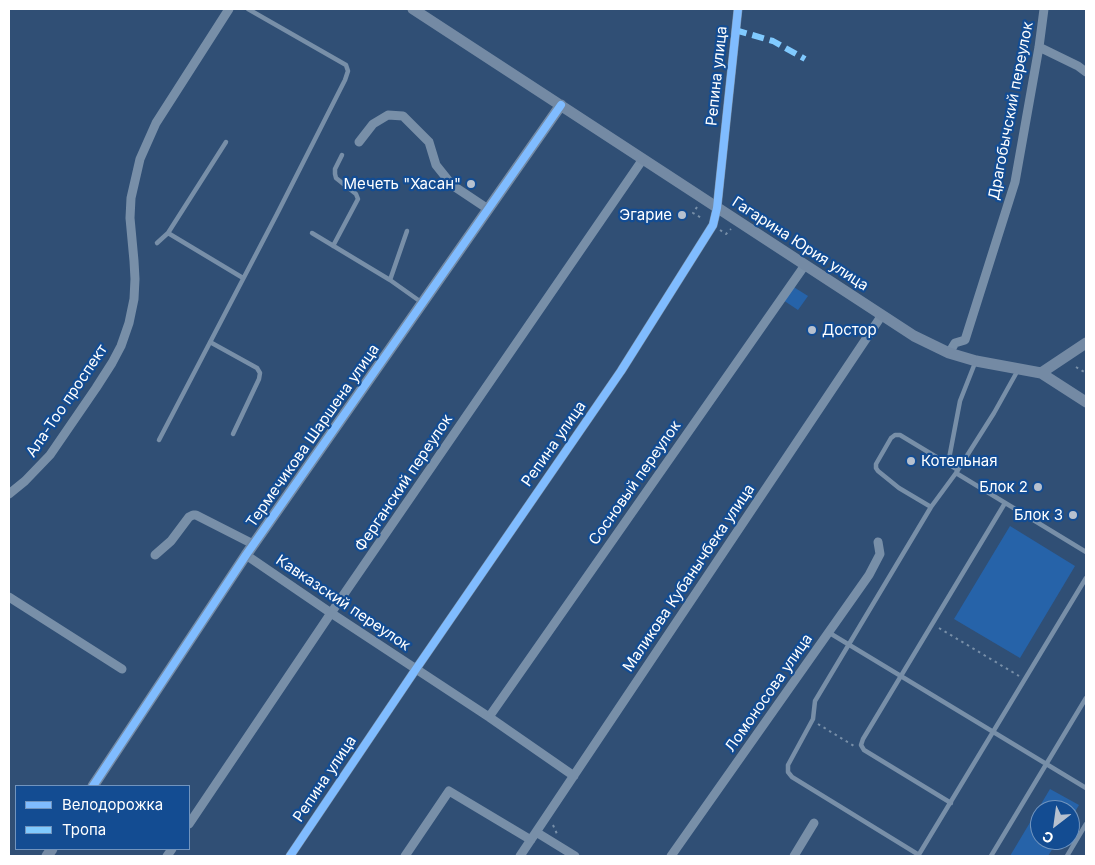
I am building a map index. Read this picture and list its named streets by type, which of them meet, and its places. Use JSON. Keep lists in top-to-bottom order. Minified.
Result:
{"streets":{"main road":["Гагарина Юрия улица","Термечикова Шаршена улица"],"street":["Репина улица","Драгобычский переулок","Ала-Тоо проспект","Ферганский переулок","Сосновый переулок","Маликова Кубанычбека улица","Кавказский переулок","Ломоносова улица"]},"crossings":[["Репина улица","Гагарина Юрия улица"],["Репина улица","Кавказский переулок"],["Драгобычский переулок","Гагарина Юрия улица"],["Гагарина Юрия улица","Термечикова Шаршена улица"],["Гагарина Юрия улица","Ферганский переулок"],["Гагарина Юрия улица","Сосновый переулок"],["Гагарина Юрия улица","Маликова Кубанычбека улица"],["Термечикова Шаршена улица","Кавказский переулок"],["Ферганский переулок","Кавказский переулок"],["Сосновый переулок","Кавказский переулок"],["Маликова Кубанычбека улица","Кавказский переулок"]],"places":["Мечеть \"Хасан\"","Эгарие","Достор","Котельная","Блок 2","Блок 3"],"legend":["Велодорожка","Тропа"],"north":"bottom left"}
